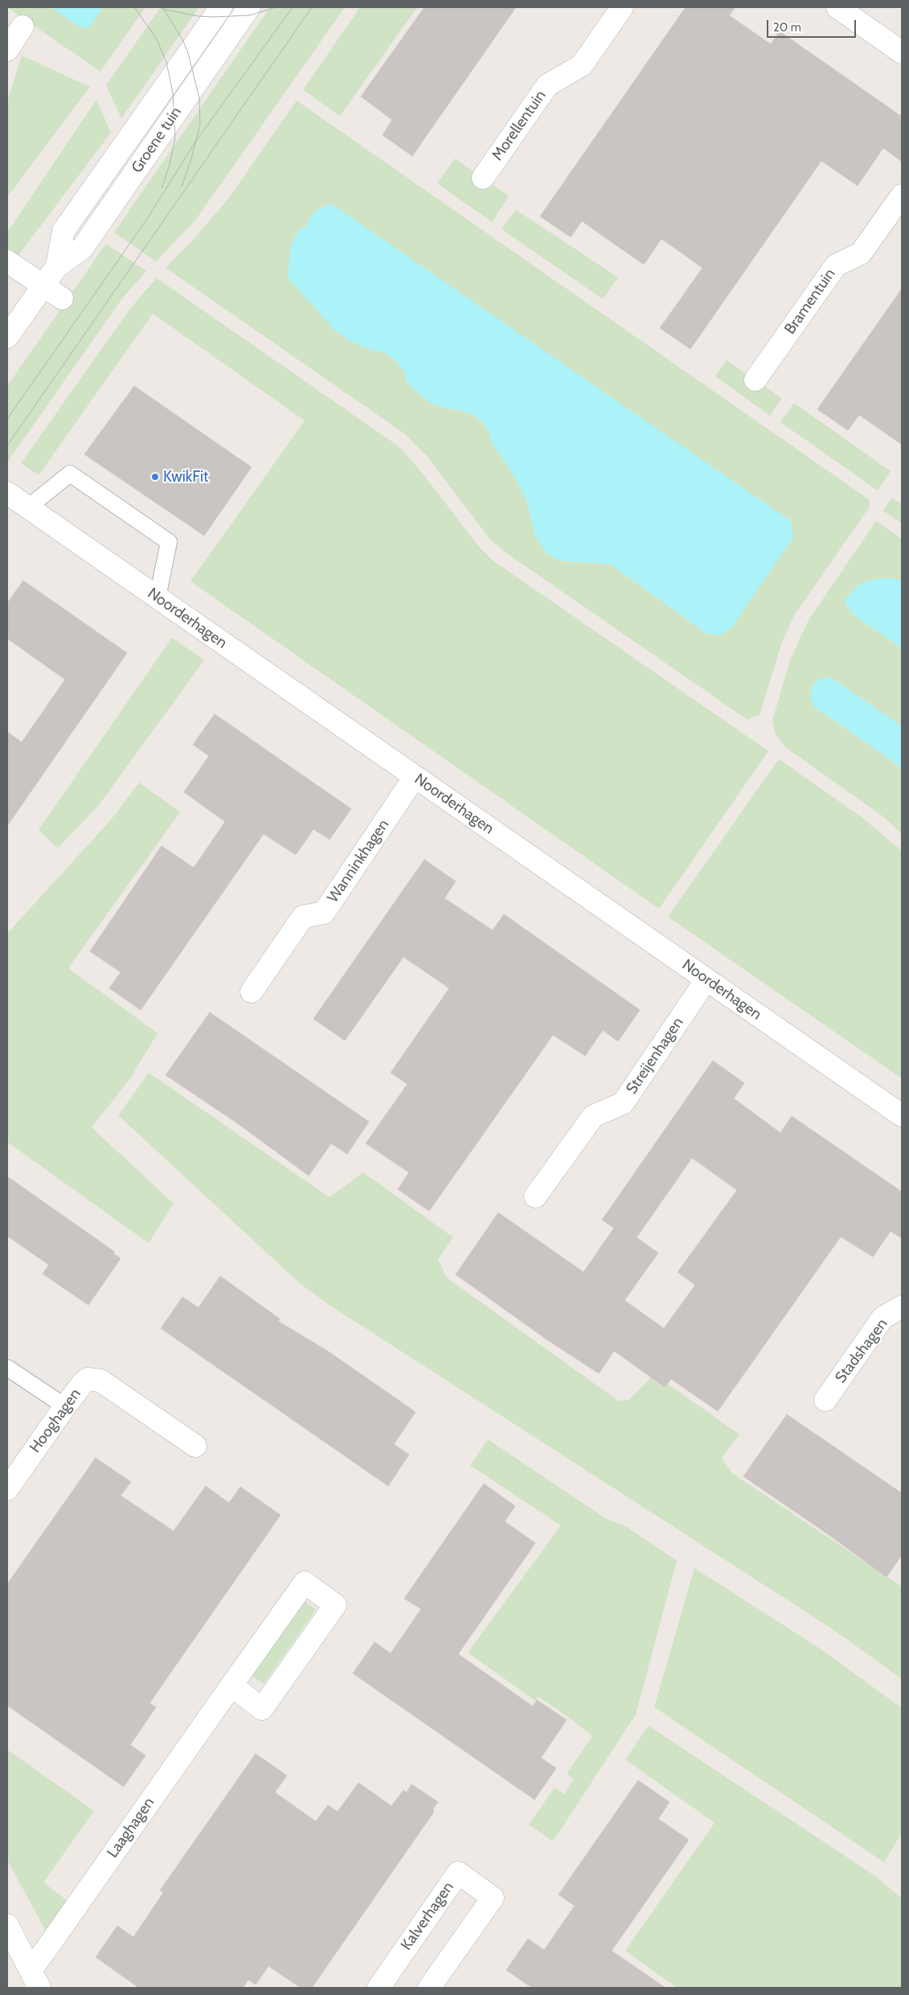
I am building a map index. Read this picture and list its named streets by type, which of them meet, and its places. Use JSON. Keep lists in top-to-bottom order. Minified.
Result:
{"streets":{"street":["Morellentuin","Groene tuin","Bramentuin","Noorderhagen","Wanninkhagen","Streijenhagen","Stadshagen","Hooghagen","Laaghagen","Kalverhagen"]},"crossings":[["Noorderhagen","Wanninkhagen"],["Noorderhagen","Streijenhagen"]],"places":["KwikFit"],"scale_bar":"20 m"}
